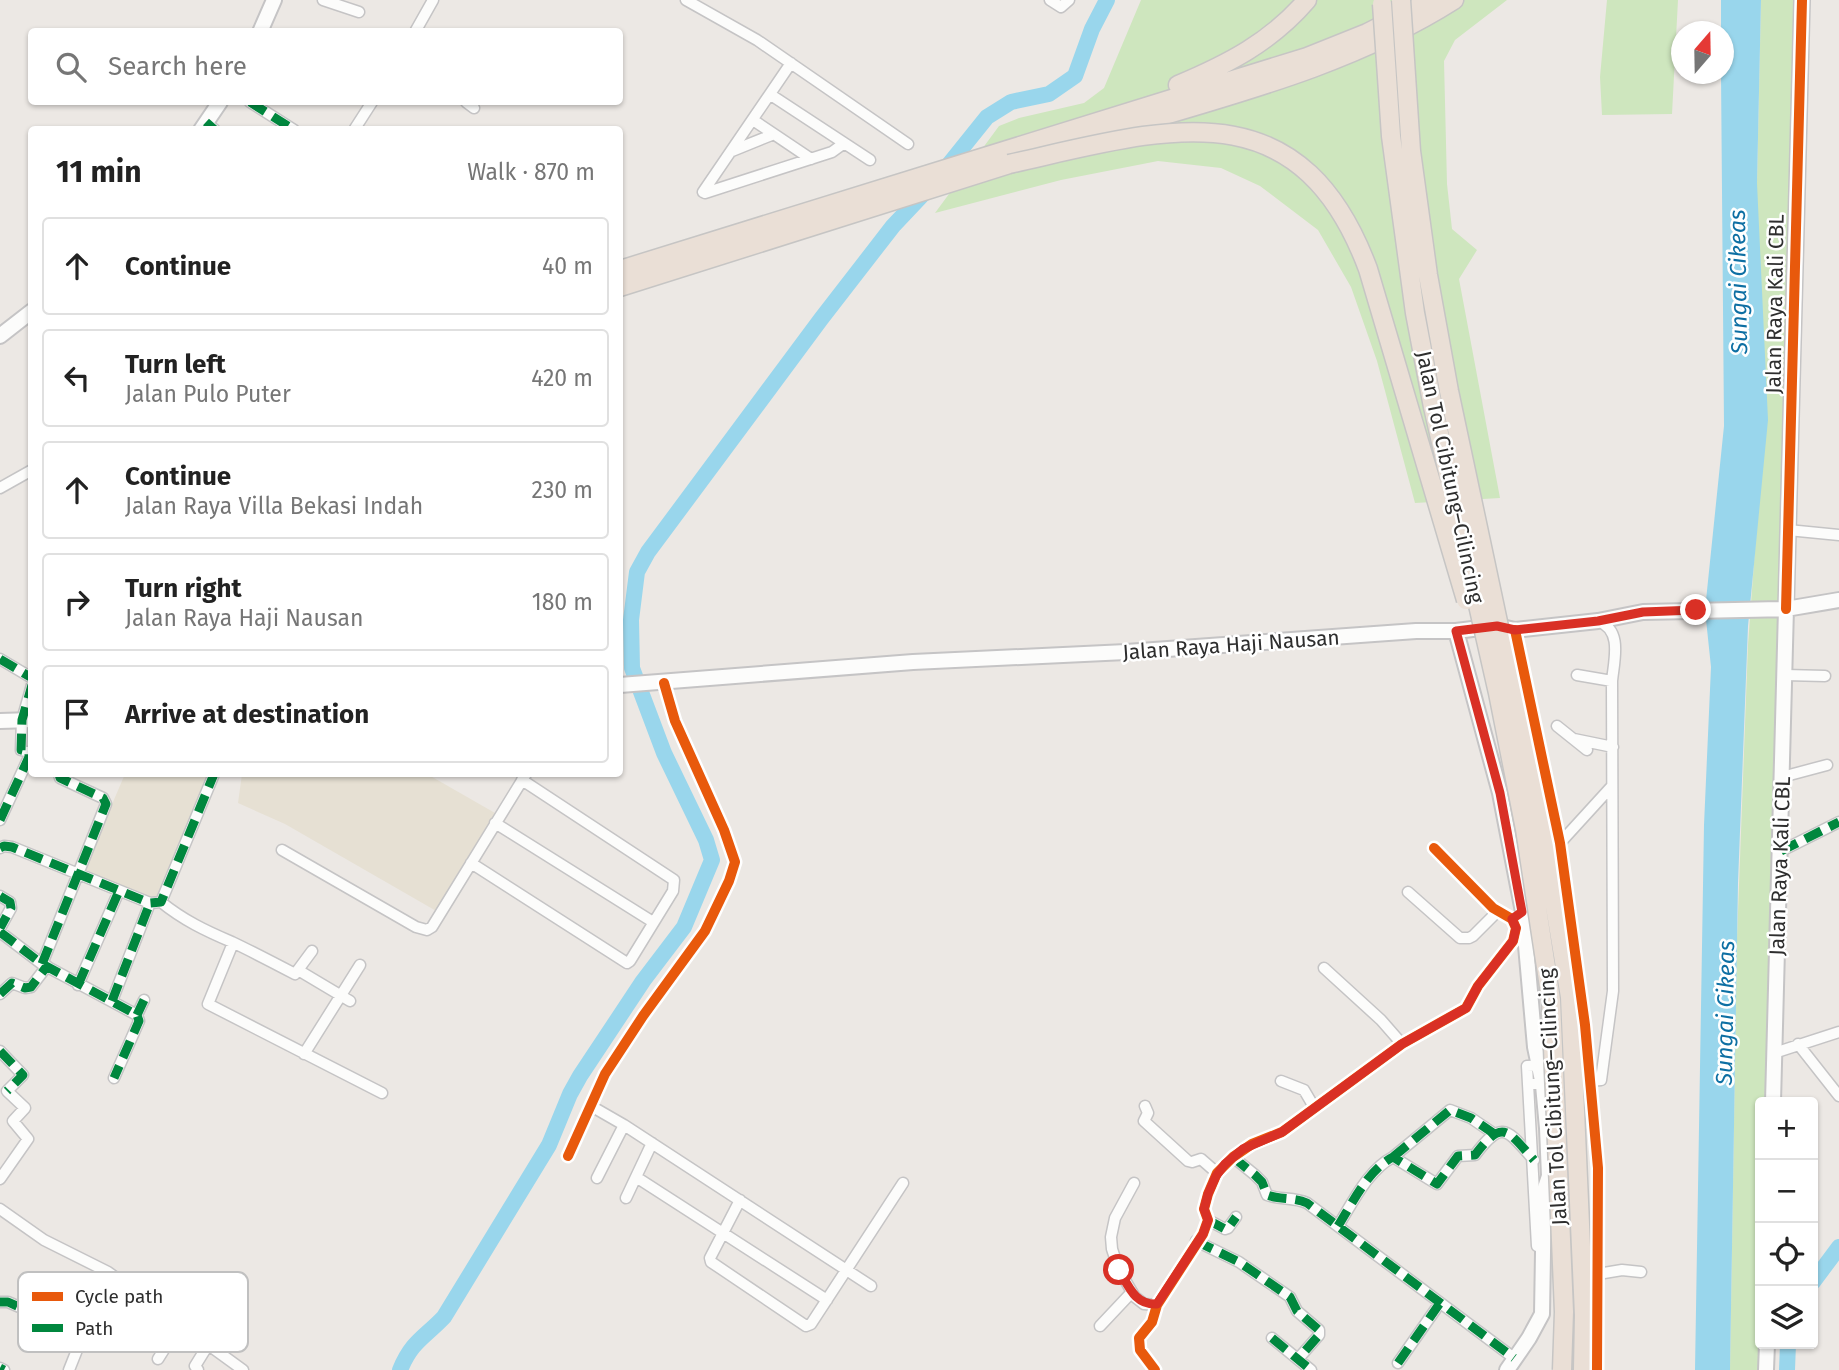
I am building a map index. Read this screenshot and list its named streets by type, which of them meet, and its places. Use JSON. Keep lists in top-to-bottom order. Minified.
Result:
{"streets":{"highway":["Jalan Tol Cibitung–Cilincing"],"main road":["Jalan Raya Kali CBL","Jalan Raya Haji Nausan"]},"crossings":[["Jalan Raya Kali CBL","Jalan Raya Haji Nausan"]],"water":["Sungai Cikeas"],"legend":["Cycle path","Path"],"north":"top","page":{"search":"Search here","heading":["11 min","Walk · 870 m"],"list":[["Continue","40 m"],["Turn left","Jalan Pulo Puter","420 m"],["Continue","Jalan Raya Villa Bekasi Indah","230 m"],["Turn right","Jalan Raya Haji Nausan","180 m"],"Arrive at destination"],"map_buttons":["+","−"]}}
